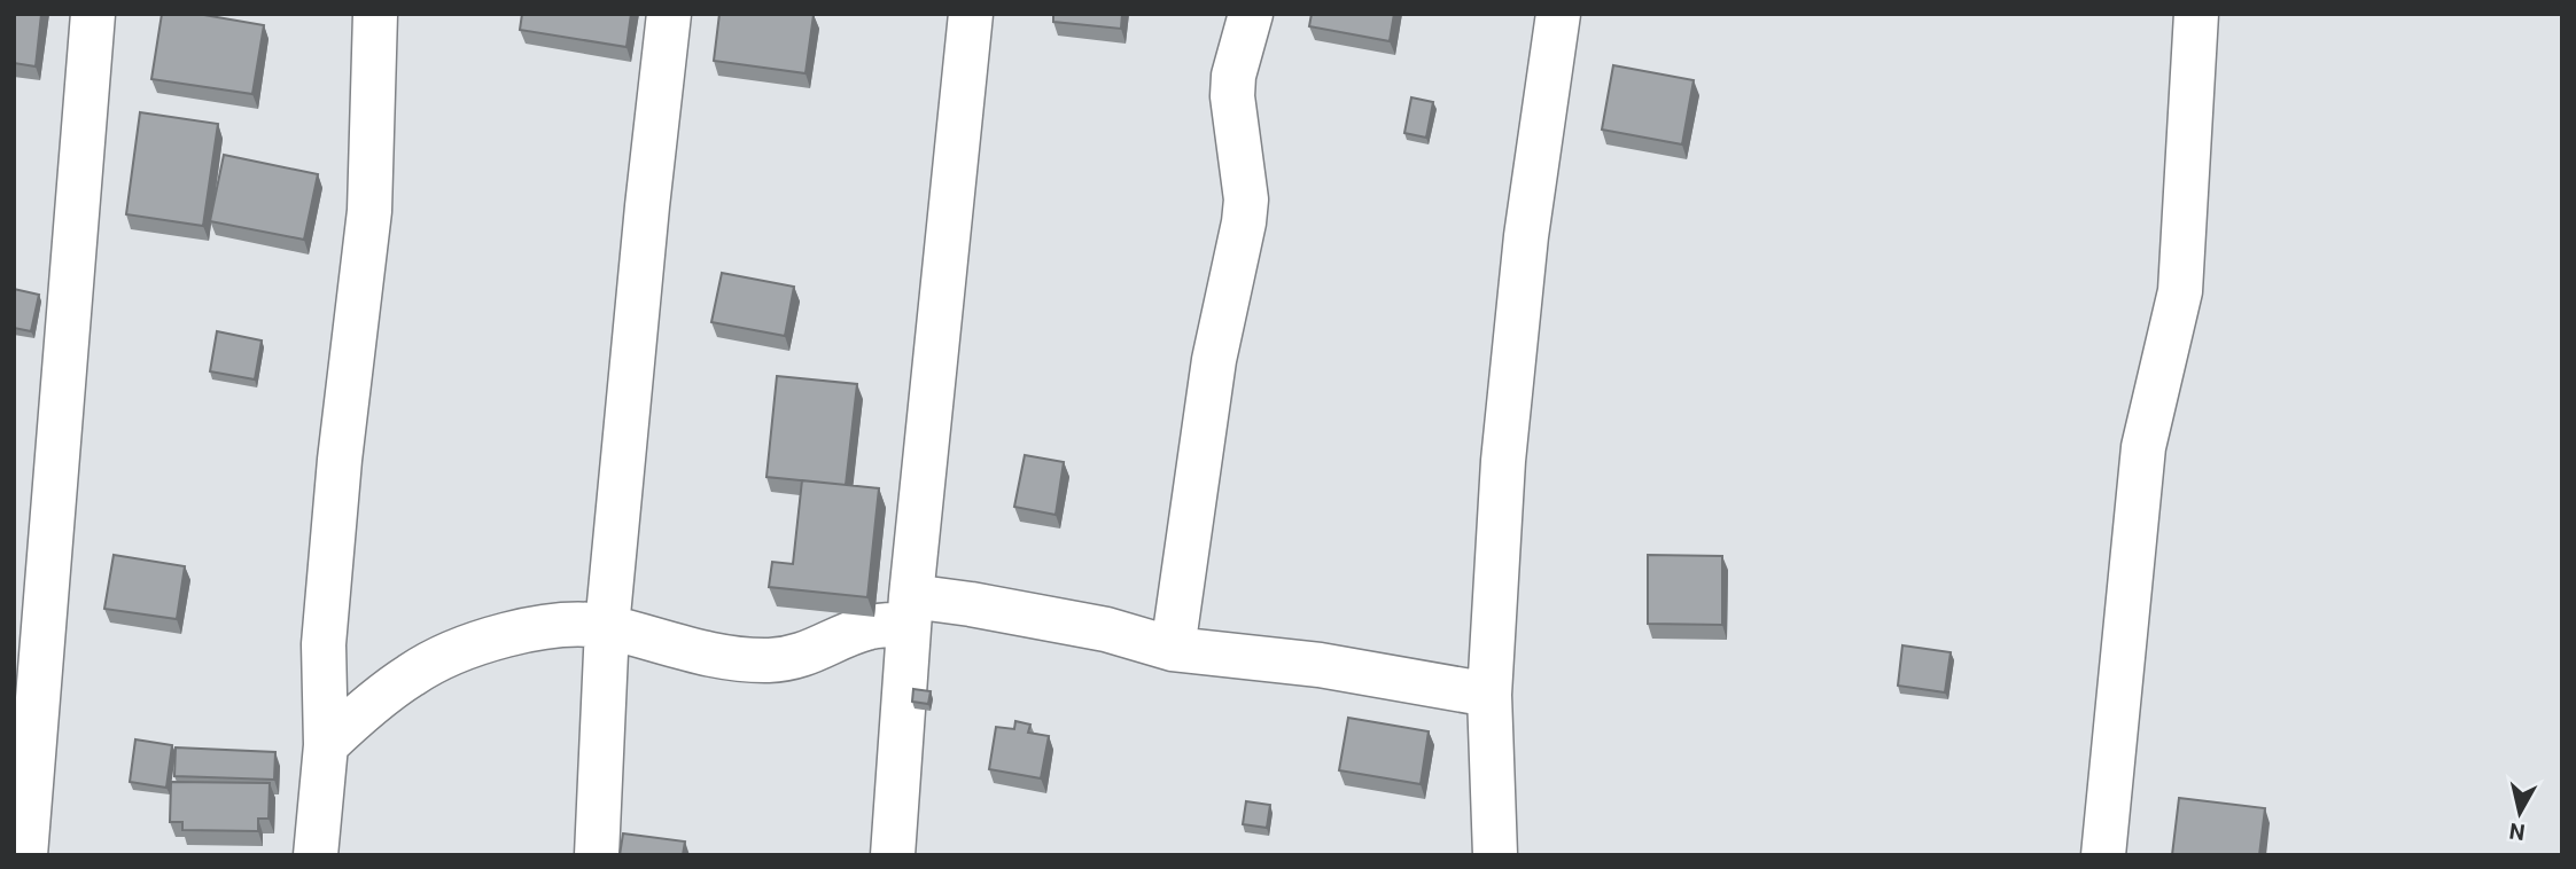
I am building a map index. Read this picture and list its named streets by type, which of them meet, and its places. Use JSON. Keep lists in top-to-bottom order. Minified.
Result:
{"north":"bottom"}
